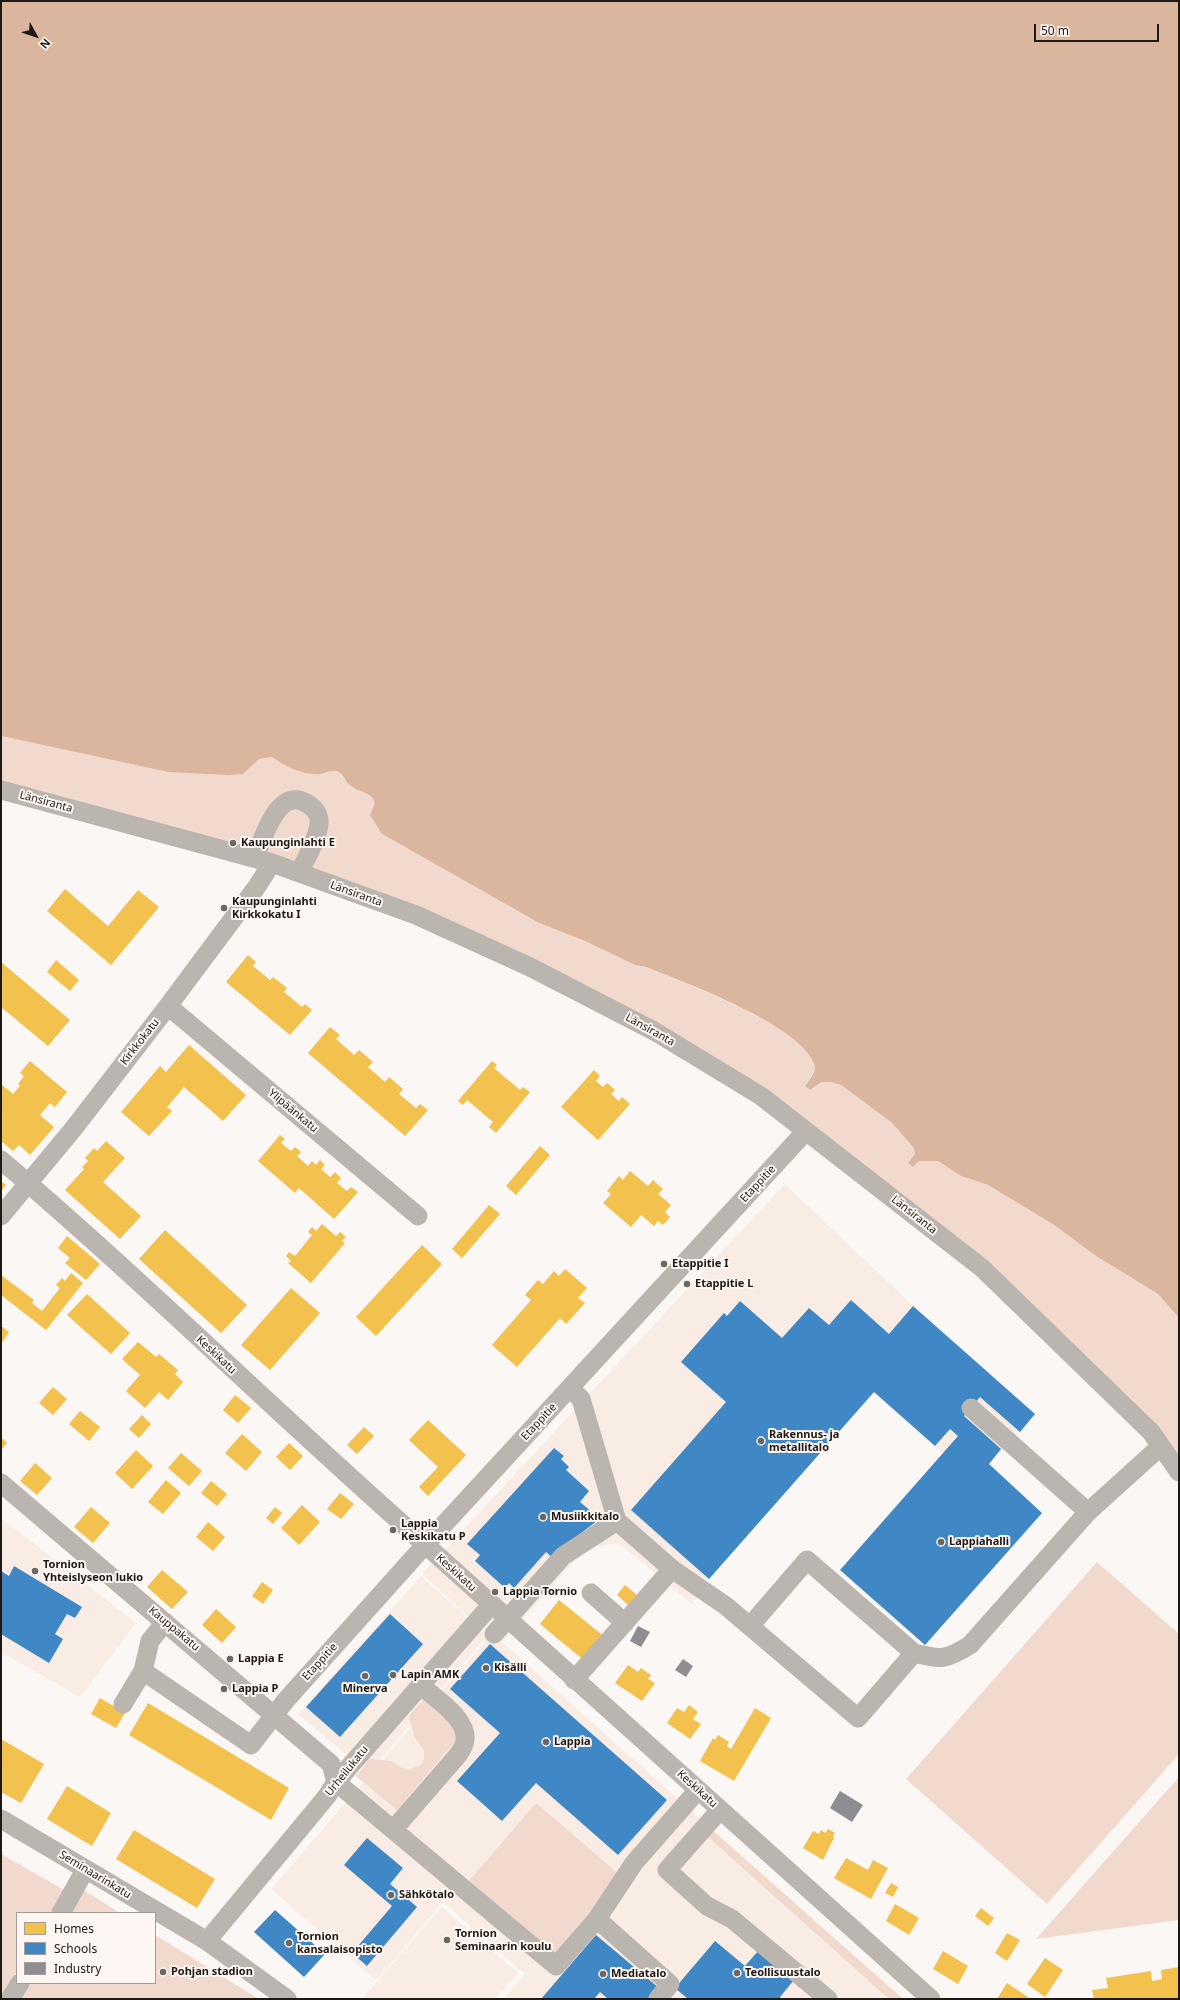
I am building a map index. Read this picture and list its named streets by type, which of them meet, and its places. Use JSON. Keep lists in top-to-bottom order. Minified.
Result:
{"streets":{"street":["Länsiranta","Kirkkokatu","Ylipäänkatu","Etappitie","Keskikatu","Kauppakatu","Urheilukatu","Seminaarinkatu"]},"crossings":[["Länsiranta","Kirkkokatu"],["Länsiranta","Etappitie"],["Kirkkokatu","Ylipäänkatu"],["Kirkkokatu","Keskikatu"],["Etappitie","Keskikatu"],["Etappitie","Kauppakatu"],["Keskikatu","Urheilukatu"],["Kauppakatu","Urheilukatu"],["Urheilukatu","Seminaarinkatu"]],"places":["Kaupunginlahti E","Kaupunginlahti Kirkkokatu I","Etappitie I","Etappitie L","Rakennus- ja metallitalo","Musiikkitalo","Lappia Keskikatu P","Lappiahalli","Tornion Yhteislyseon lukio","Lappia Tornio","Lappia E","Kisälli","Lapin AMK","Minerva","Lappia P","Lappia","Sähkötalo","Tornion Seminaarin koulu","Tornion kansalaisopisto","Pohjan stadion","Teollisuustalo","Mediatalo"],"legend":["Homes","Schools","Industry"],"scale_bar":"50 m","north":"bottom right"}
